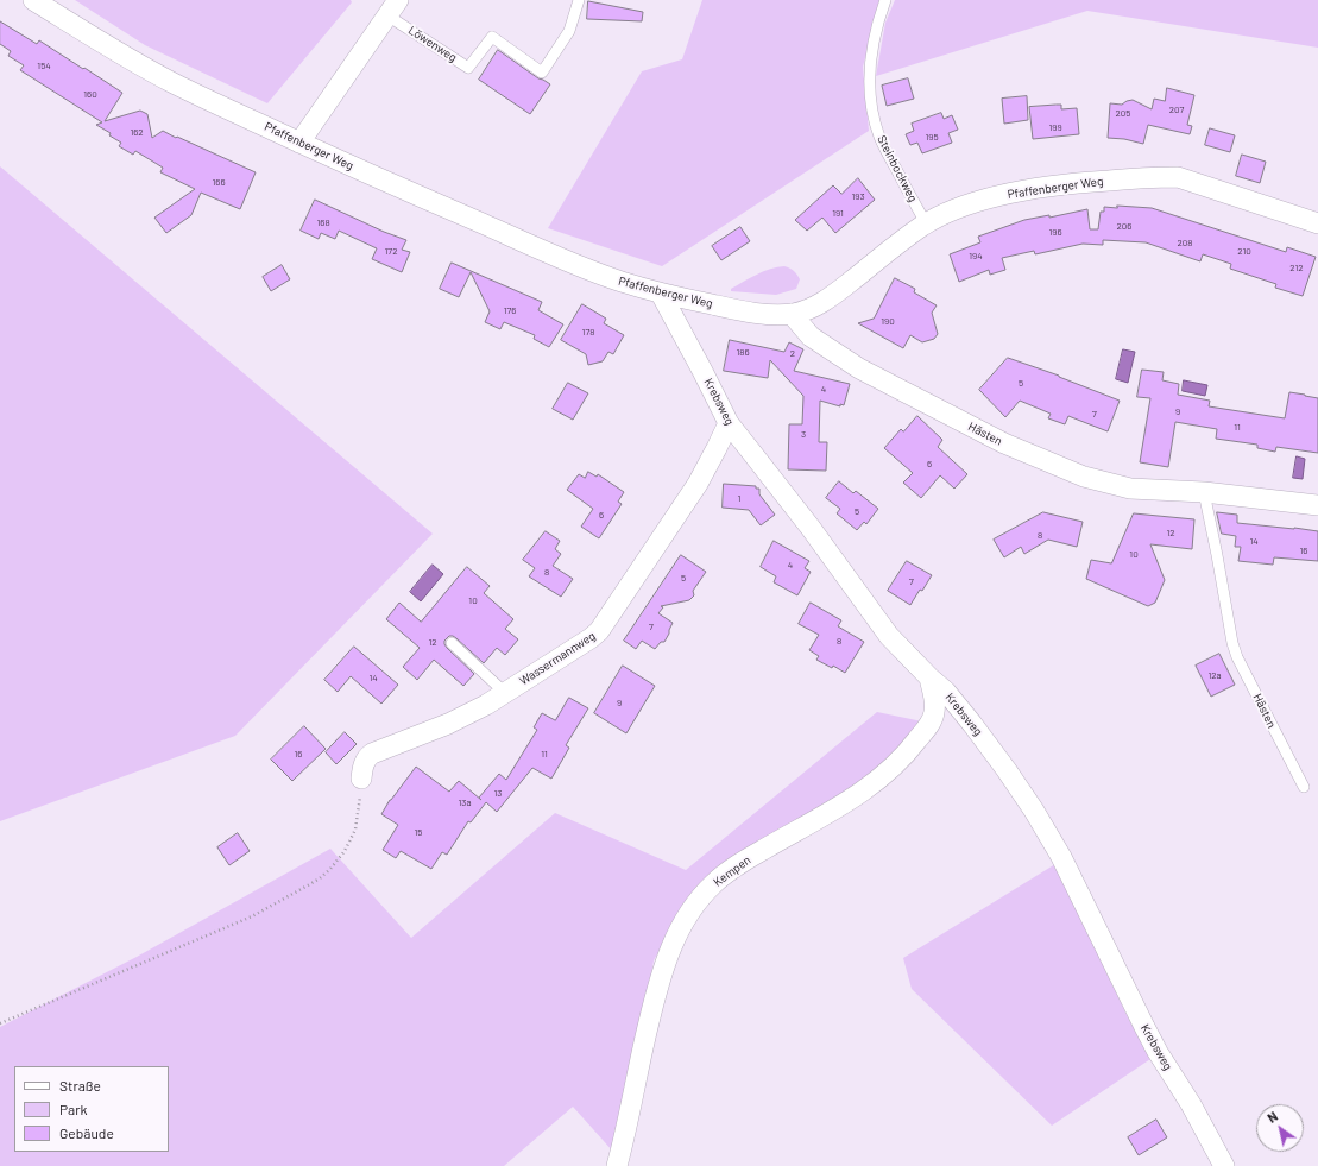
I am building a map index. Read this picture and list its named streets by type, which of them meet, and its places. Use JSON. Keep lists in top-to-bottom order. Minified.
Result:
{"streets":{"street":["Löwenweg","Pfaffenberger Weg","Krebsweg","Hästen","Wassermannweg","Kempen"],"lane":["Steinbockweg"]},"crossings":[["Löwenweg","Pfaffenberger Weg"],["Pfaffenberger Weg","Steinbockweg"],["Pfaffenberger Weg","Krebsweg"],["Pfaffenberger Weg","Hästen"],["Krebsweg","Wassermannweg"],["Krebsweg","Kempen"]],"house_numbers":["154","160","207","205","199","162","195","166","193","191","168","206","196","208","172","210","194","212","176","190","178","186","2","5","4","9","7","11","3","6","1","5","6","12","8","14","16","10","4","8","5","7","10","7","8","12","12a","14","9","16","11","13","13a","15"],"legend":["Straße","Park","Gebäude"],"north":"top left"}
